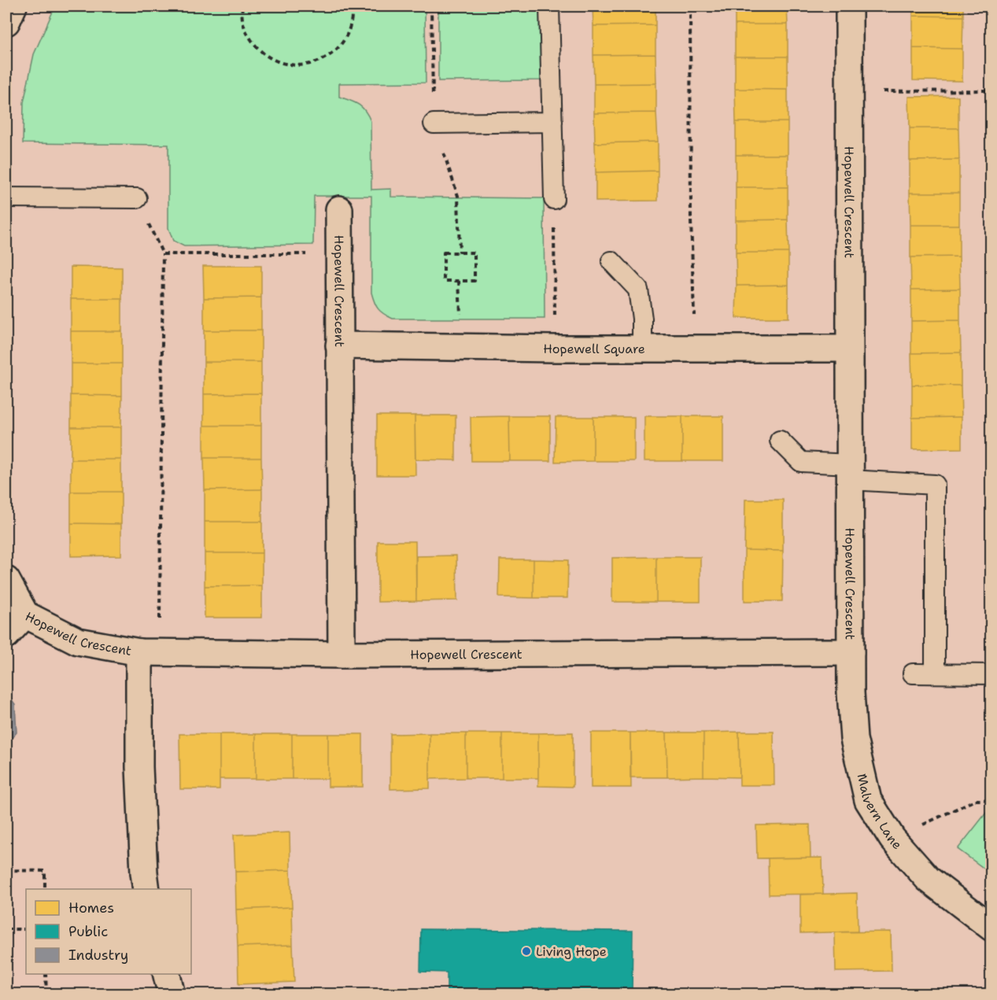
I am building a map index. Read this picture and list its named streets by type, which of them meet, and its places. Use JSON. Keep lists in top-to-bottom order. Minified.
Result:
{"streets":{"street":["Hopewell Crescent","Hopewell Square","Malvern Lane"]},"crossings":[["Hopewell Crescent","Hopewell Square"],["Hopewell Crescent","Malvern Lane"]],"places":["Living Hope"],"legend":["Homes","Public","Industry"]}
